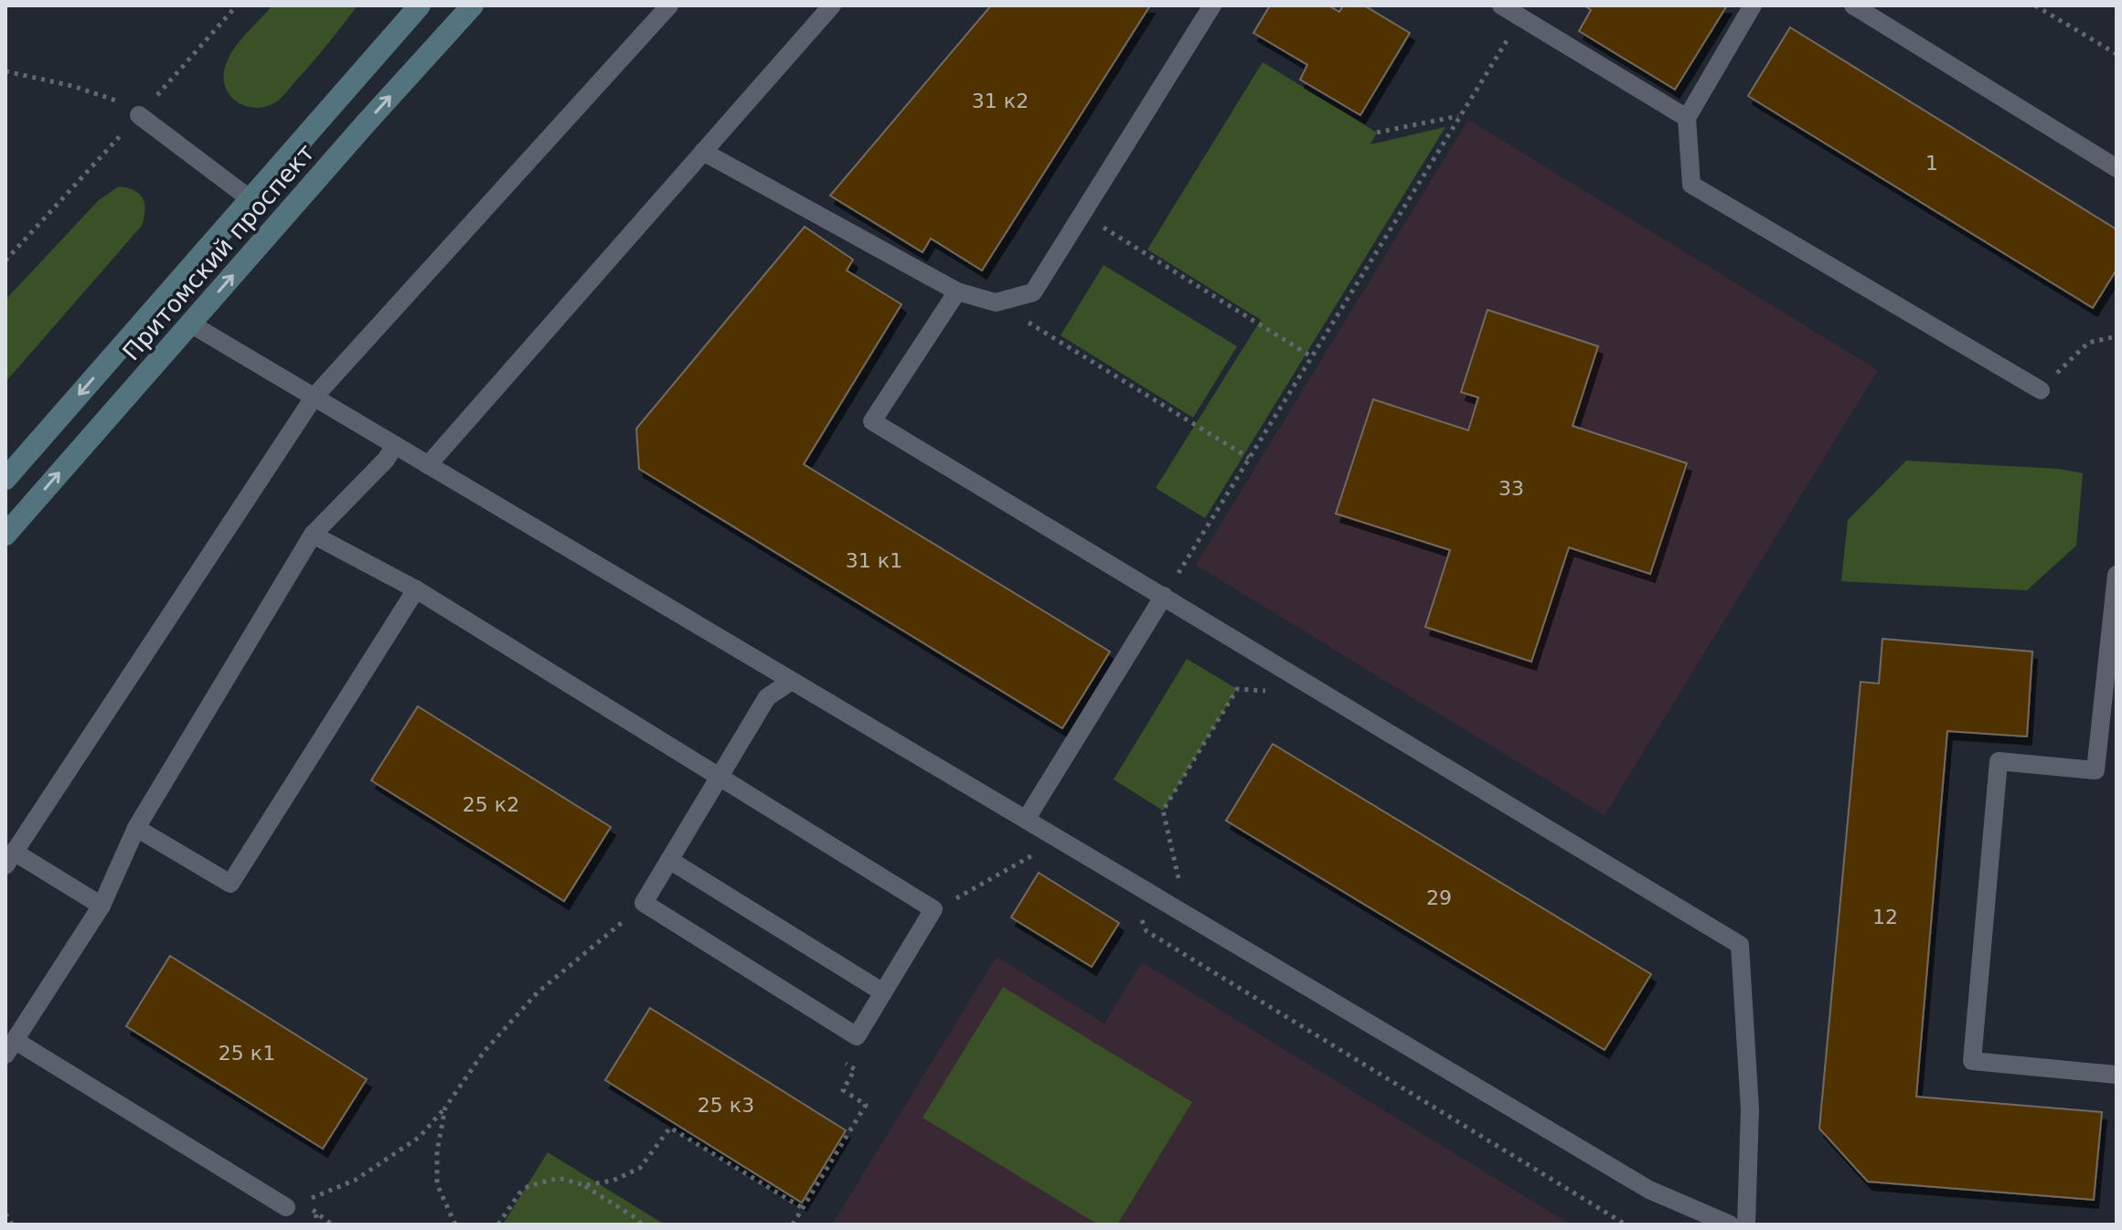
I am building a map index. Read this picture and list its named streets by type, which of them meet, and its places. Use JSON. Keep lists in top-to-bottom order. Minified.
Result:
{"streets":{"main road":["Притомский проспект"]},"house_numbers":["31 к2","1","33","31 к1","25 к2","29","12","25 к1","25 к3"]}
